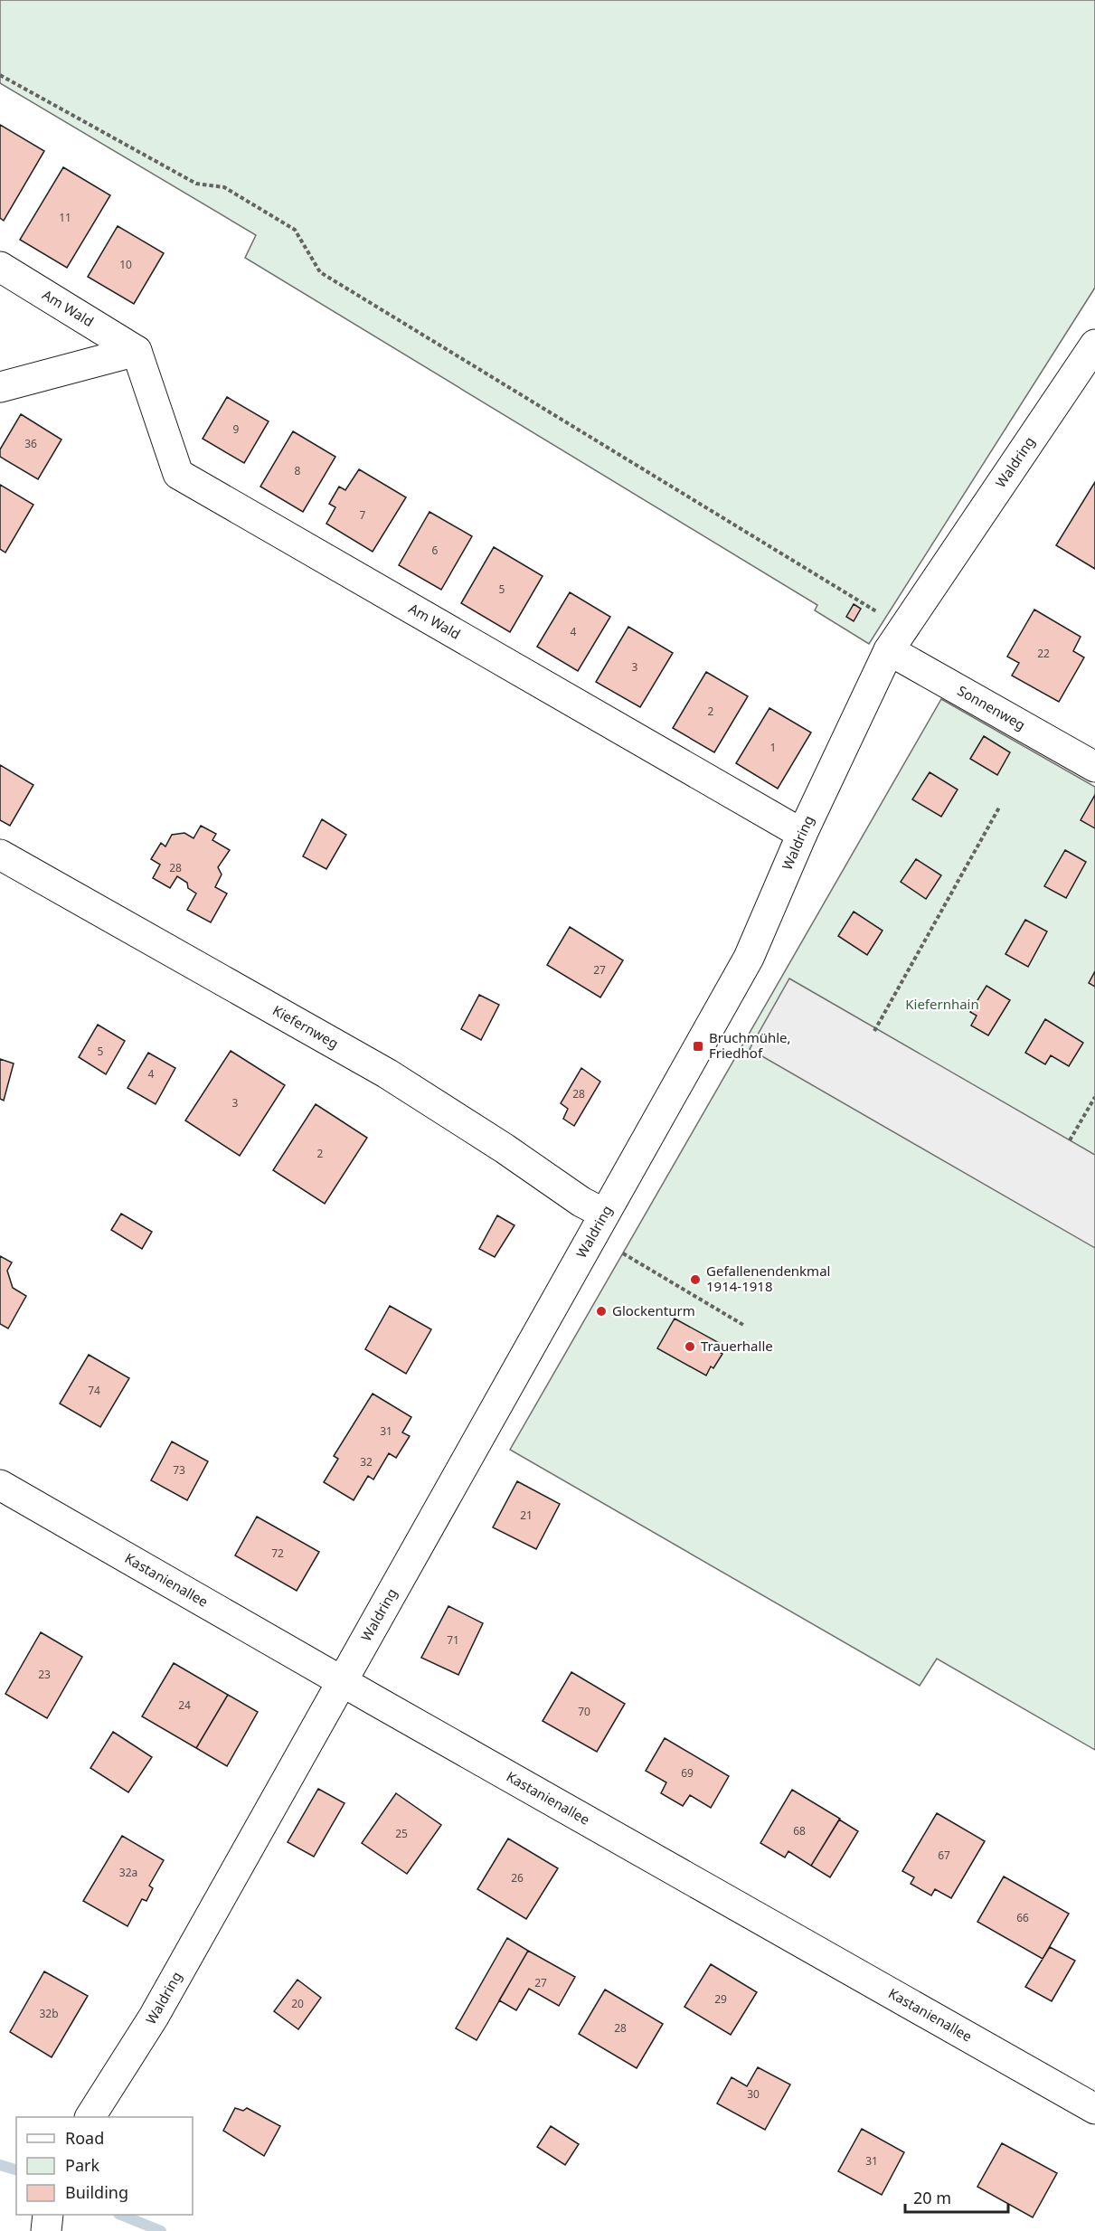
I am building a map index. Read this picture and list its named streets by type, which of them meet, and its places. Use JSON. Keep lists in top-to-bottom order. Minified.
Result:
{"streets":{"street":["Am Wald","Waldring","Sonnenweg","Kiefernweg","Kastanienallee"]},"crossings":[["Am Wald","Waldring"],["Waldring","Sonnenweg"],["Waldring","Kiefernweg"],["Waldring","Kastanienallee"]],"parks":["Kiefernhain"],"places":{"transit":["Bruchmühle, Friedhof"],"other":["Gefallenendenkmal 1914-1918","Glockenturm","Trauerhalle"]},"house_numbers":["11","10","9","36","8","7","6","5","4","22","3","2","1","28","27","5","4","28","3","2","74","31","32","73","21","72","71","23","24","70","69","68","25","67","32a","26","66","27","29","20","32b","28","30","31"],"legend":["Road","Park","Building"],"scale_bar":"20 m"}
